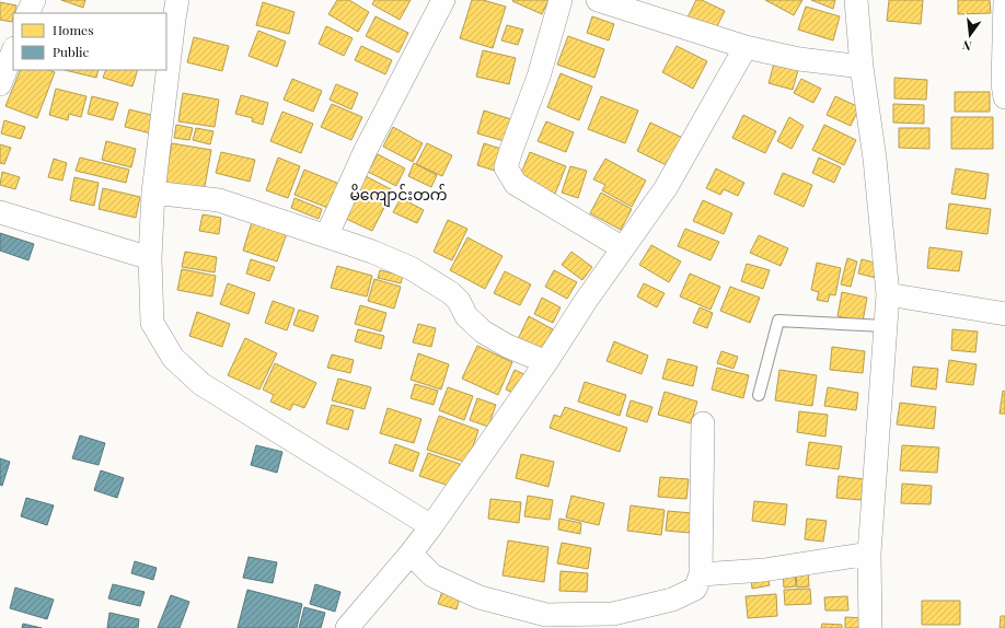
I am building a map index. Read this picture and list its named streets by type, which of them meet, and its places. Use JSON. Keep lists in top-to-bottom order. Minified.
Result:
{"districts":["မိကျောင်းတက်"],"legend":["Homes","Public"],"north":"bottom"}
